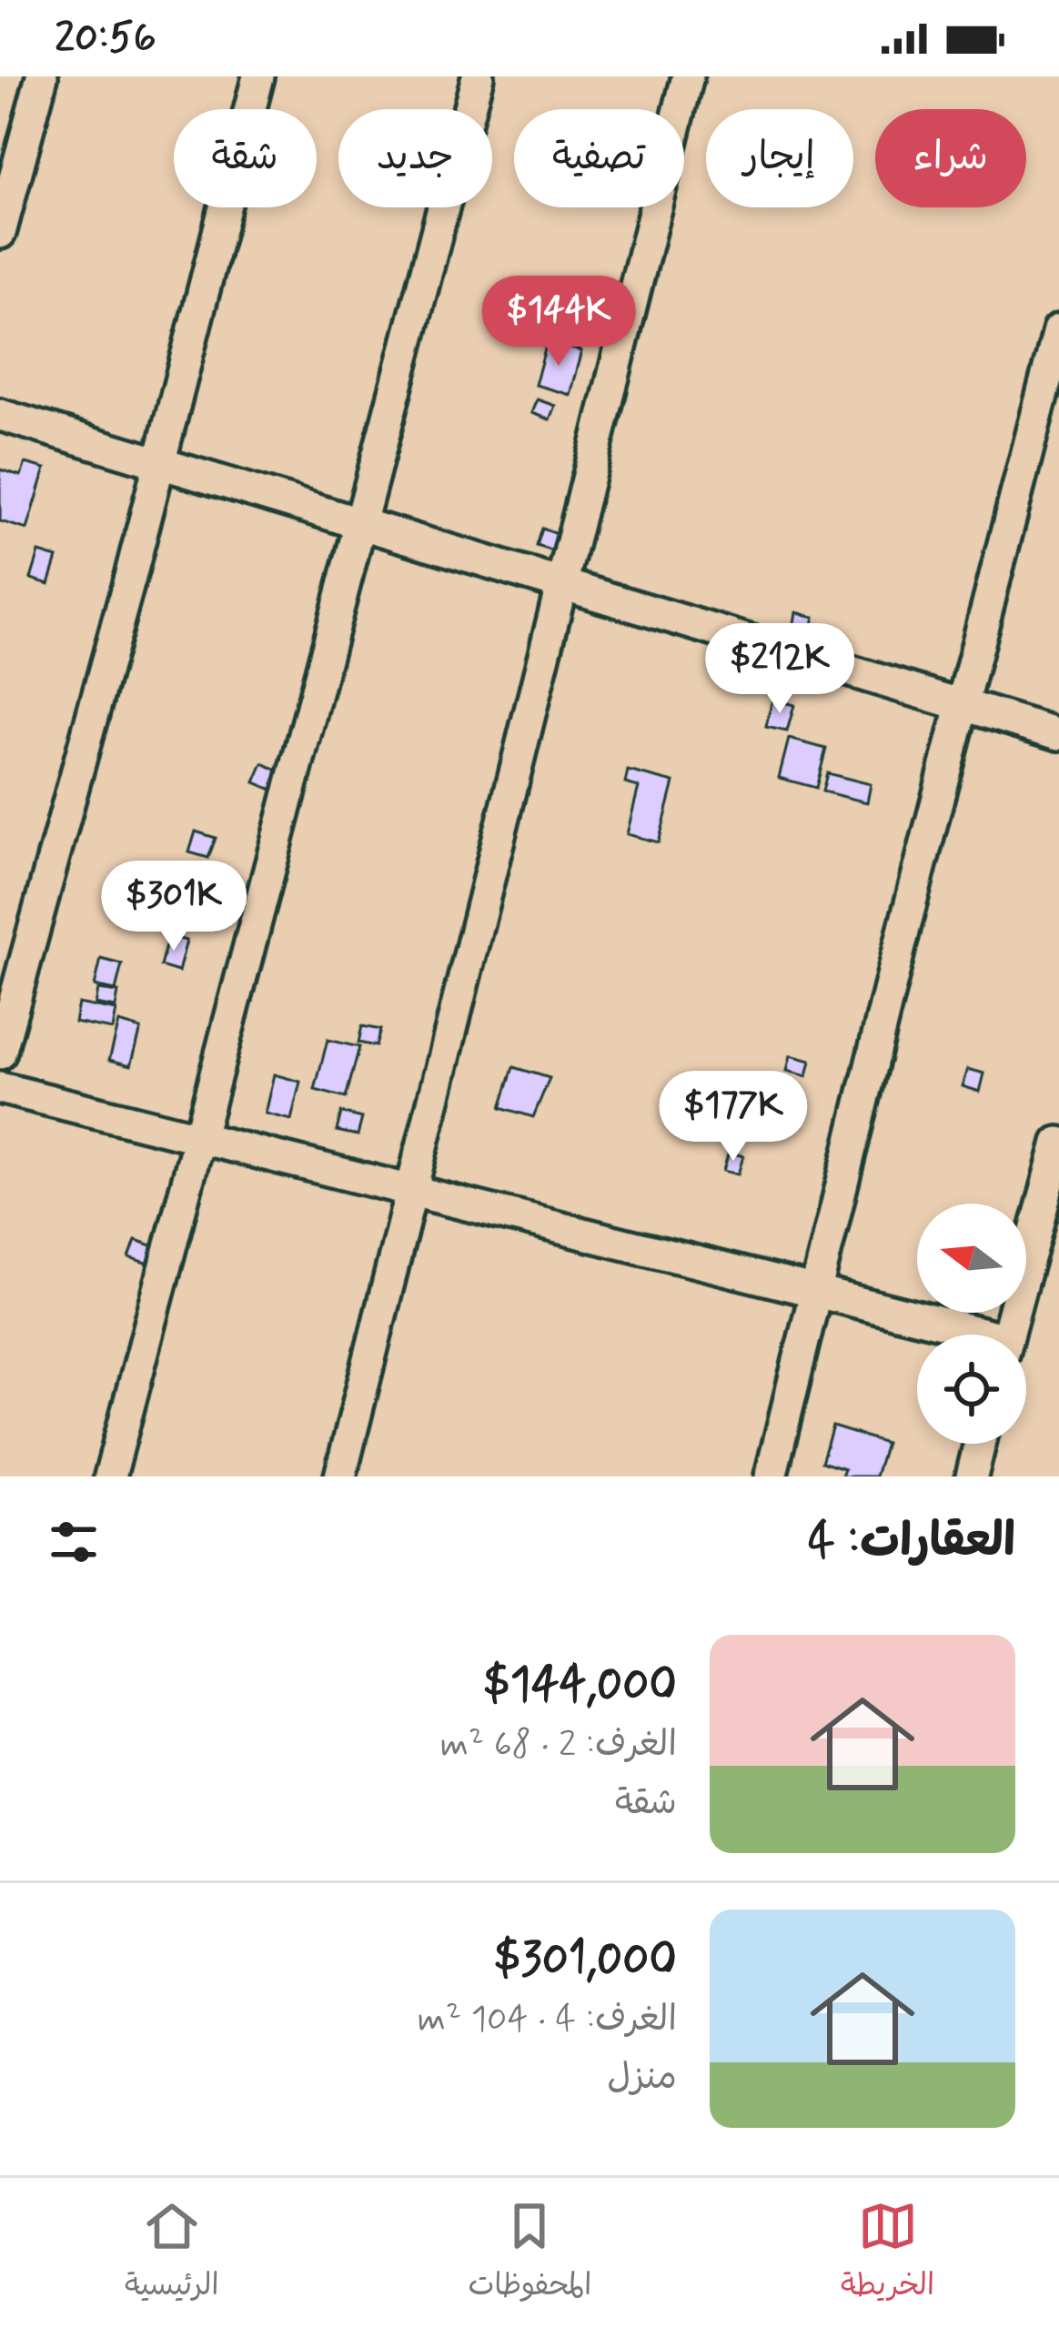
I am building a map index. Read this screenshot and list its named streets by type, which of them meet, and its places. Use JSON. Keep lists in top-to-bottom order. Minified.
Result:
{"north":"left","page":{"status":"20:56","chip":["شراء","إيجار","تصفية","جديد","شقة"],"price":["$144K","$212K","$301K","$177K"],"heading":"العقارات: 4","list":[{"name":"$144,000","note":"الغرف: 2 · 68 m² · شقة"},{"name":"$301,000","note":"الغرف: 4 · 104 m² · منزل"}],"tabs":["الخريطة","المحفوظات","الرئيسية"]}}
